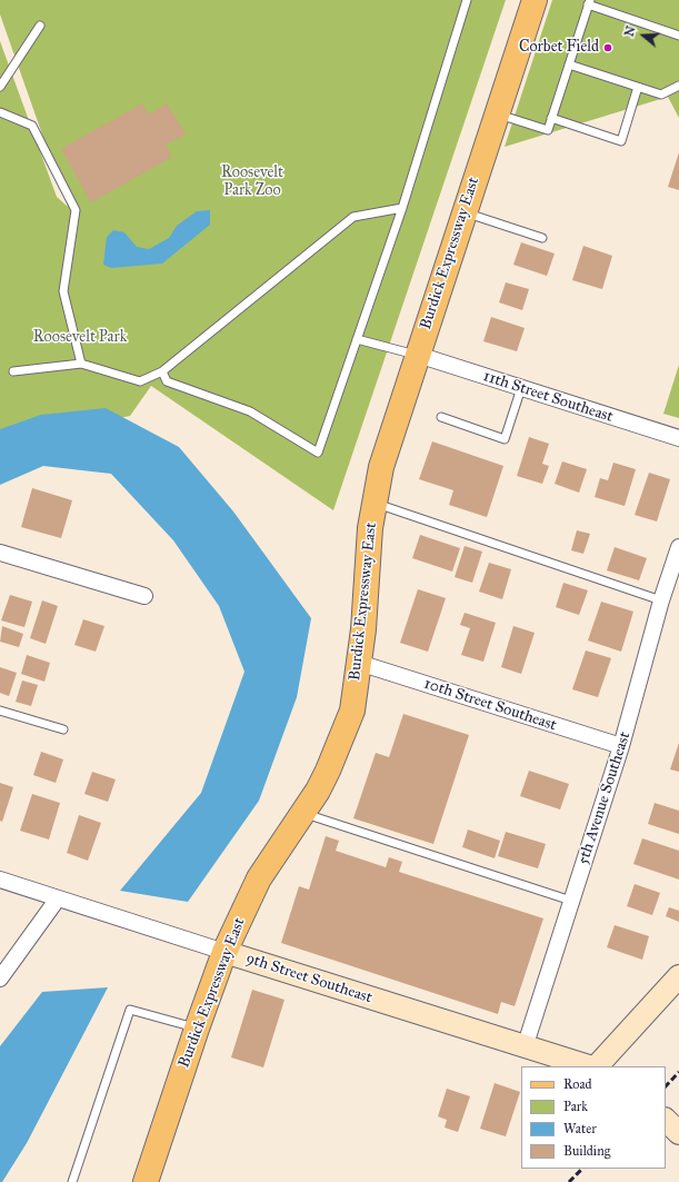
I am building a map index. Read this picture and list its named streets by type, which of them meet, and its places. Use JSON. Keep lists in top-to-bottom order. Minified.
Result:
{"streets":{"main road":["Burdick Expressway East"],"street":["11th Street Southeast","10th Street Southeast","5th Avenue Southeast","9th Street Southeast"]},"crossings":[["Burdick Expressway East","11th Street Southeast"],["Burdick Expressway East","10th Street Southeast"],["Burdick Expressway East","9th Street Southeast"],["10th Street Southeast","5th Avenue Southeast"],["5th Avenue Southeast","9th Street Southeast"]],"parks":["Roosevelt Park Zoo","Roosevelt Park"],"places":["Corbet Field"],"legend":["Road","Park","Water","Building"],"north":"left"}
